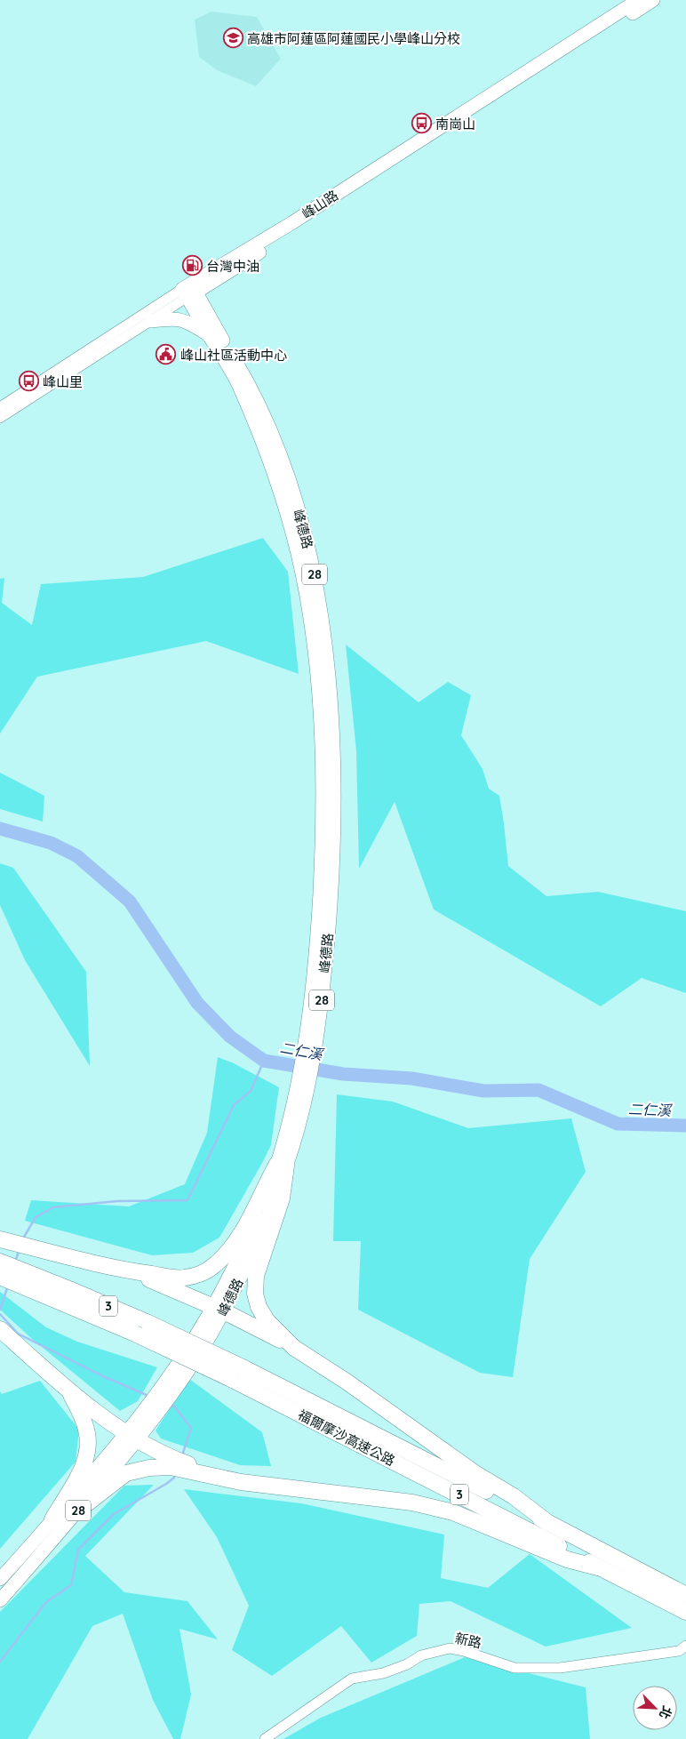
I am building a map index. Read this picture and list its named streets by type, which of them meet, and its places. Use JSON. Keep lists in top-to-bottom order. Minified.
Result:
{"streets":{"highway":["3","福爾摩沙高速公路"],"main road":["峰山路","峰德路","28"],"street":["新路"]},"crossings":[["峰山路","峰德路"]],"water":["二仁溪"],"places":{"school or university":["高雄市阿蓮區阿蓮國民小學峰山分校"],"bus stop":["南崗山","峰山里"],"fuel station":["台灣中油"],"public building":["峰山社區活動中心"]},"north":"bottom right"}
